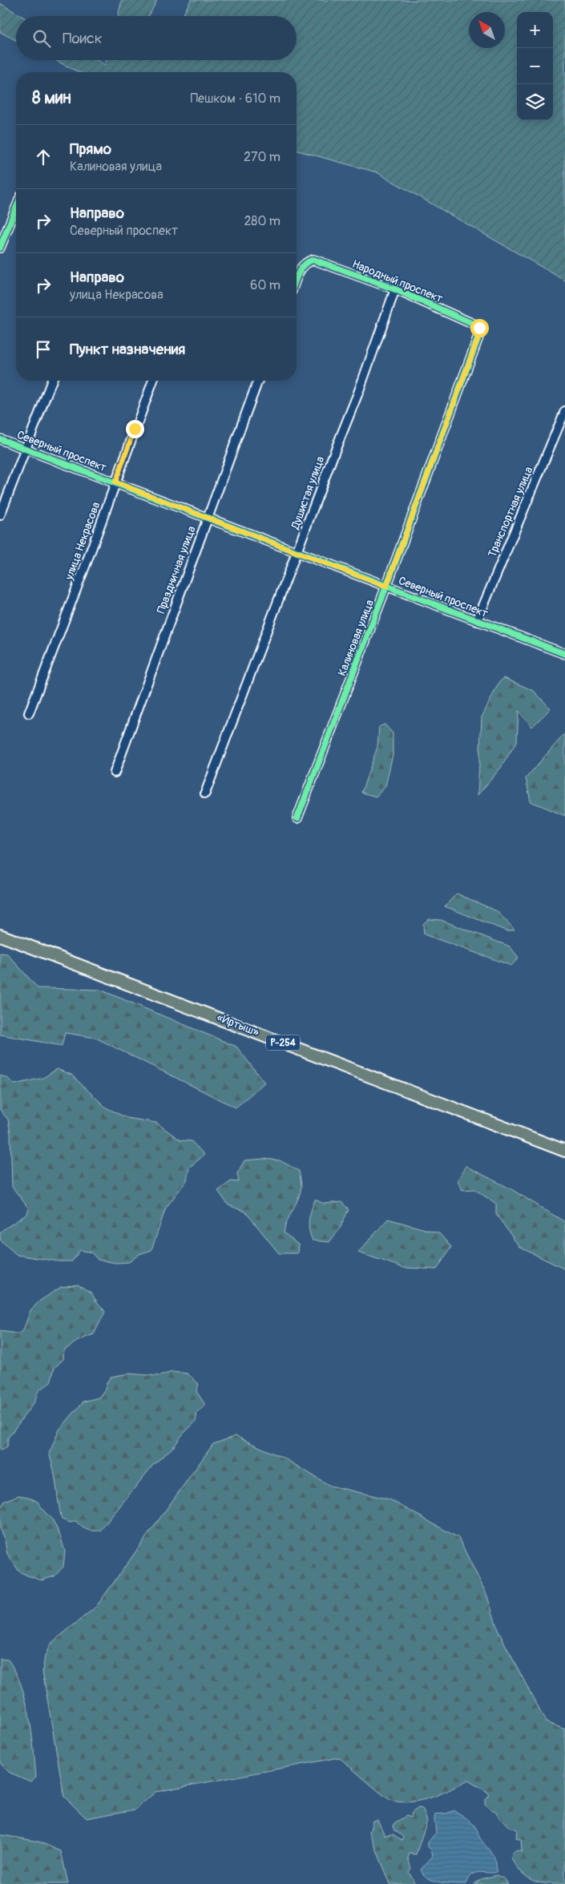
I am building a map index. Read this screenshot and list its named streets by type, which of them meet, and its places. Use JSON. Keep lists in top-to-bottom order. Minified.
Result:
{"streets":{"highway":["«Иртыш»","Р-254"],"street":["Народный проспект","Северный проспект","Душистая улица","Транспортная улица","улица Некрасова","Праздничная улица","Калиновая улица"]},"crossings":[["Народный проспект","Душистая улица"],["Народный проспект","Калиновая улица"],["Северный проспект","Душистая улица"],["Северный проспект","Транспортная улица"],["Северный проспект","улица Некрасова"],["Северный проспект","Праздничная улица"],["Северный проспект","Калиновая улица"]],"north":"top left","page":{"map_buttons":["+","−"],"search":"Поиск","heading":["8 мин","Пешком · 610 m"],"list":[["Прямо","Калиновая улица","270 m"],["Направо","Северный проспект","280 m"],["Направо","улица Некрасова","60 m"],"Пункт назначения"]}}
